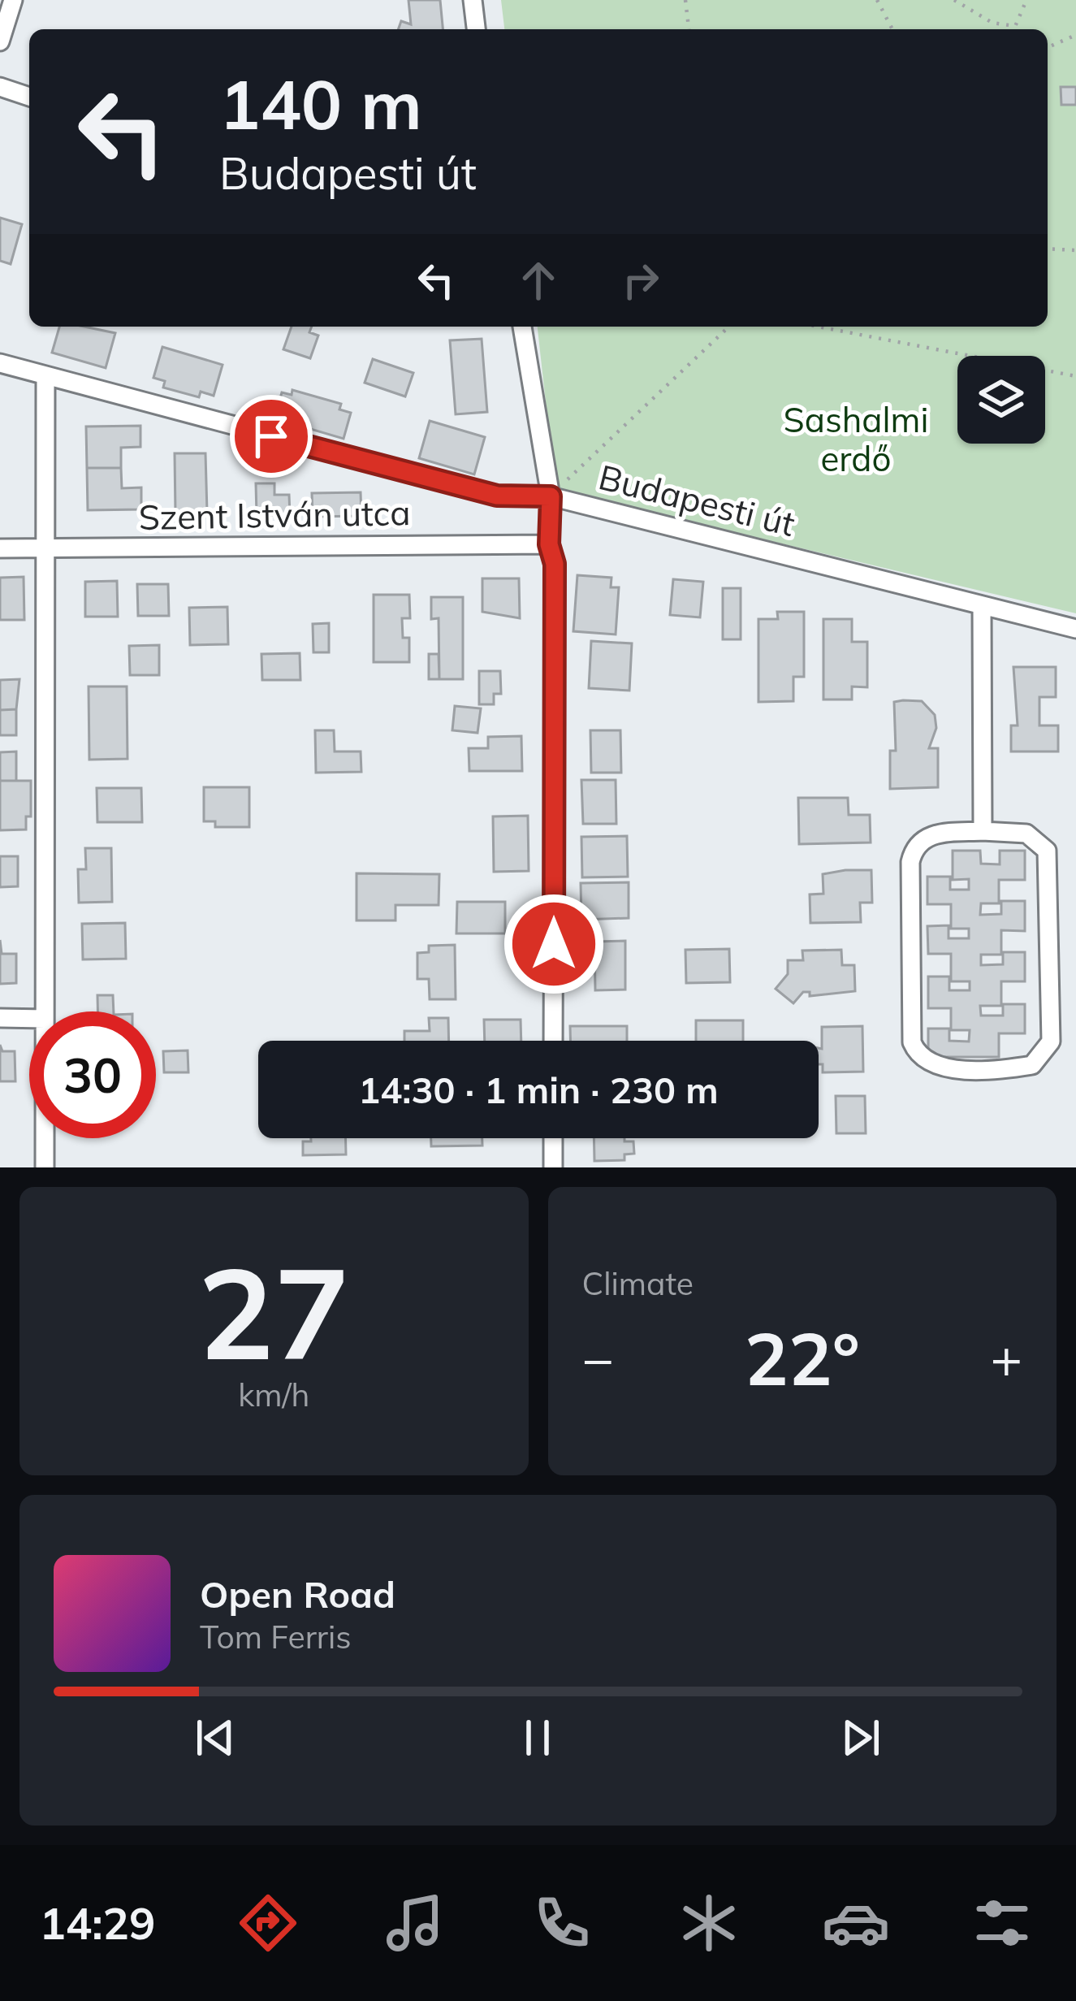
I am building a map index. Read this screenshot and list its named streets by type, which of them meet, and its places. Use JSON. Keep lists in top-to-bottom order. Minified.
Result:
{"streets":{"street":["Budapesti út","Szent István utca"]},"parks":["Sashalmi erdő"],"page":{"turn":["140 m","Budapesti út"],"limit":"30","trip":"14:30 · 1 min · 230 m","tile":[["27","km/h"],"Climate"],"heat":["−","22°","+"],"song":["Open Road","Tom Ferris"],"tabs":"14:29"}}
